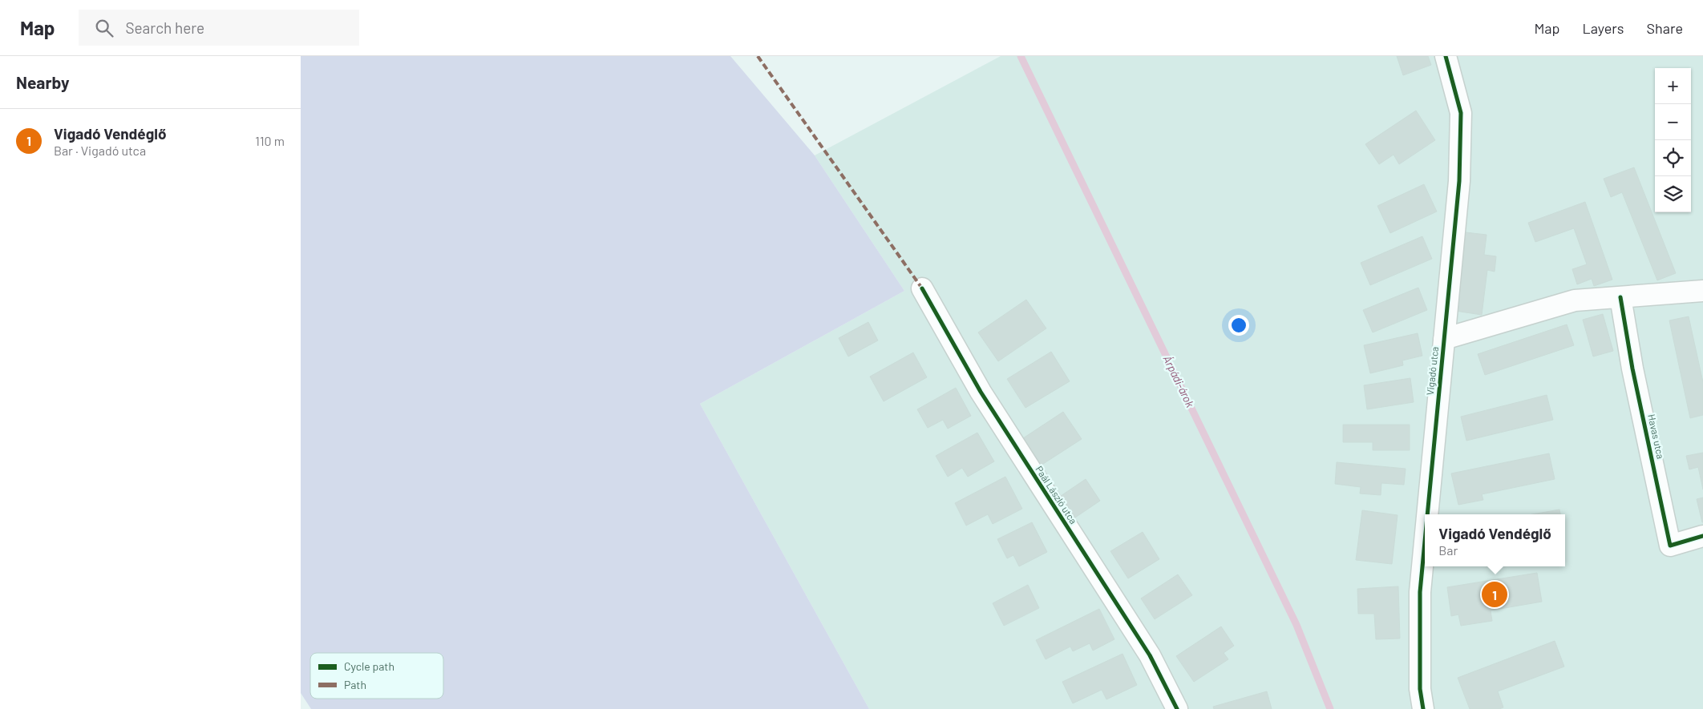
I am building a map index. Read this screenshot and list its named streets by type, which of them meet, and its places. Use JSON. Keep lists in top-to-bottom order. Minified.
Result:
{"streets":{"street":["Vigadó utca","Havas utca","Paál László utca"]},"water":["Árpádi-árok"],"legend":["Cycle path","Path"],"page":{"header":"Map","search":"Search here","nav":["Map","Layers","Share"],"heading":"Nearby","map_buttons":["+","−"],"list":[{"mark":"1","name":"Vigadó Vendéglő","note":"Bar · Vigadó utca","value":"110 m"}],"popup":["Vigadó Vendéglő","Bar"],"pins":"1"}}
